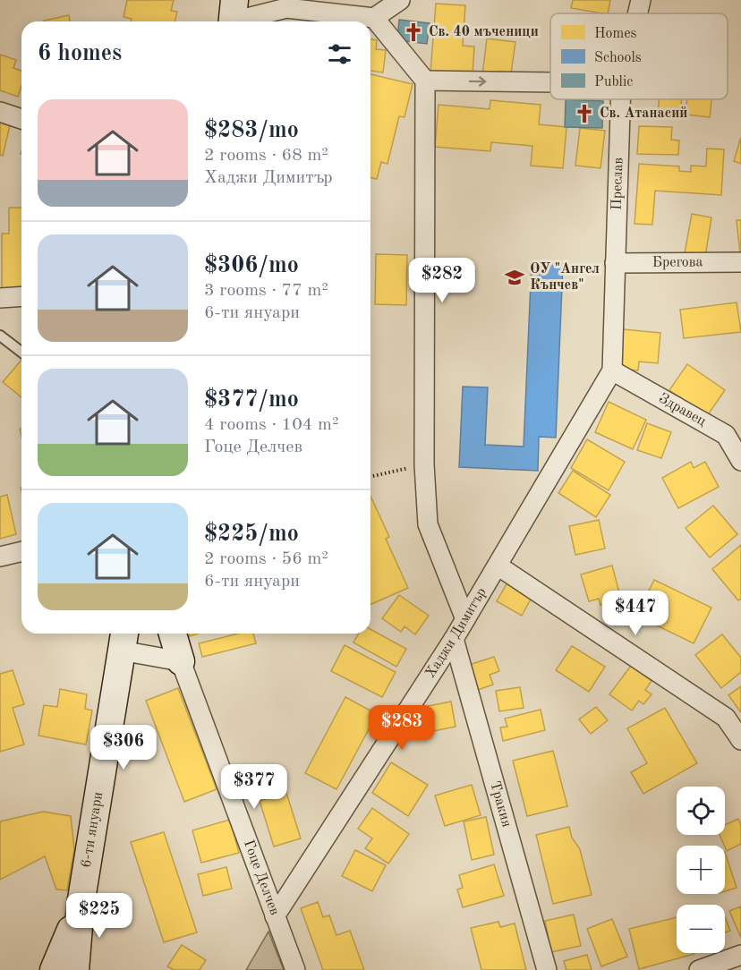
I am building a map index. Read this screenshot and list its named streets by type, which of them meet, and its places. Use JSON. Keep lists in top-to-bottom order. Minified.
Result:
{"streets":{"main road":["6-ти януари"],"street":["Преслав","Брегова","Здравец","Хаджи Димитър","Тракия","Гоце Делчев"]},"crossings":[["Преслав","Брегова"],["Преслав","Здравец"],["Преслав","Хаджи Димитър"],["Здравец","Хаджи Димитър"],["Хаджи Димитър","Тракия"],["Хаджи Димитър","Гоце Делчев"]],"places":{"church":["Св. 40 мъченици","Св. Атанасий"],"school or university":["ОУ \"Ангел Кънчев\""]},"legend":["Homes","Schools","Public"],"page":{"heading":"6 homes","list":[{"name":"$283/mo","note":"2 rooms · 68 m² · Хаджи Димитър"},{"name":"$306/mo","note":"3 rooms · 77 m² · 6-ти януари"},{"name":"$377/mo","note":"4 rooms · 104 m² · Гоце Делчев"},{"name":"$225/mo","note":"2 rooms · 56 m² · 6-ти януари"}],"price":["$282","$447","$283","$306","$377","$225"],"map_buttons":["+","−"]}}
